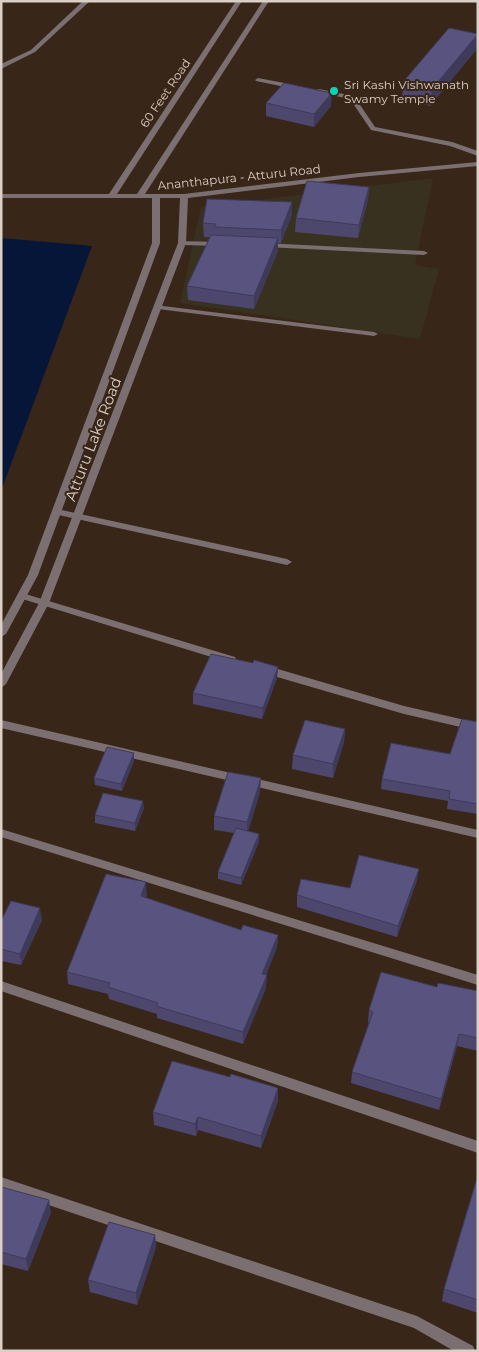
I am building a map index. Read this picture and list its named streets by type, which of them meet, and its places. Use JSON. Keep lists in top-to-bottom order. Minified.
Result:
{"streets":{"street":["60 Feet Road","Ananthapura - Atturu Road","Atturu Lake Road"]},"crossings":[["60 Feet Road","Ananthapura - Atturu Road"],["Ananthapura - Atturu Road","Atturu Lake Road"]],"places":["Sri Kashi Vishwanath Swamy Temple"]}
